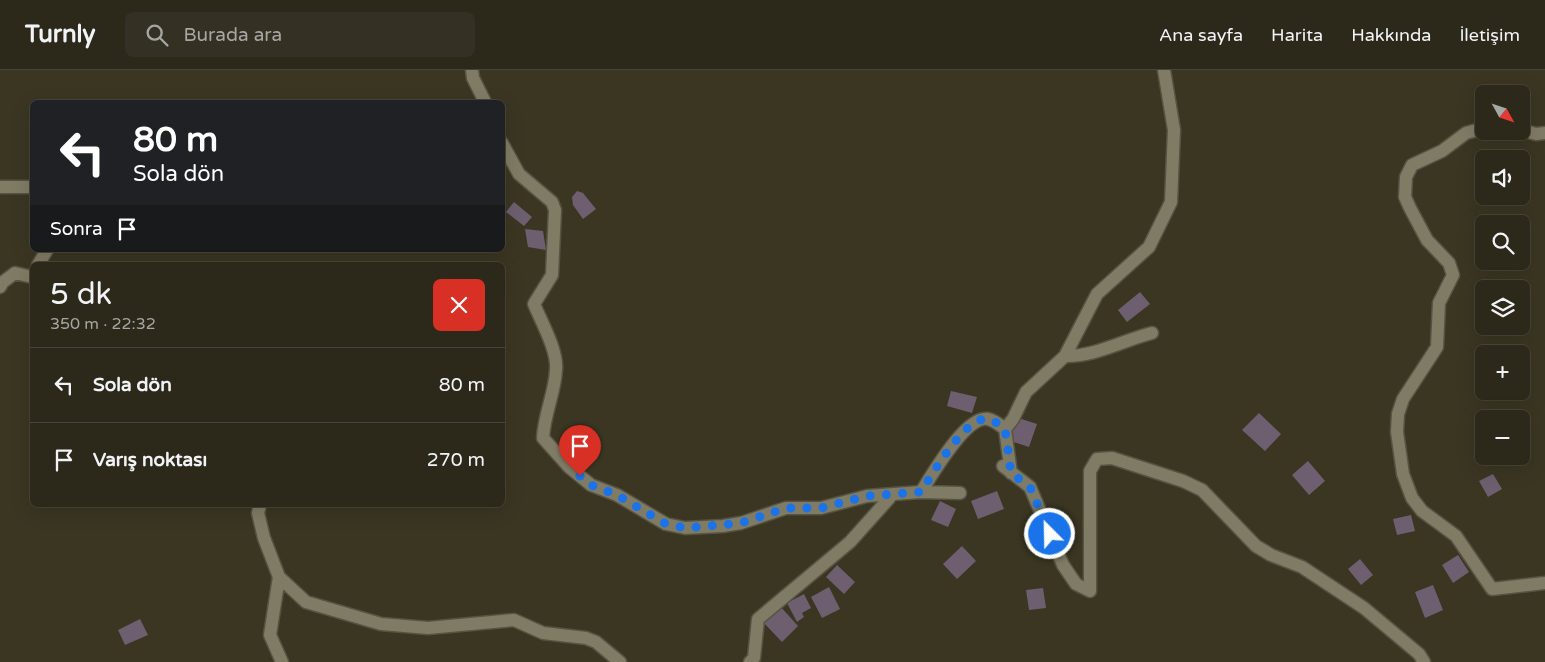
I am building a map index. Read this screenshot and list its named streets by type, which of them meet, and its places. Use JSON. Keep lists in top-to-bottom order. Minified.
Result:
{"north":"bottom right","page":{"header":"Turnly","search":"Burada ara","nav":["Ana sayfa","Harita","Hakkında","İletişim"],"map_buttons":["+","−"],"turn":["80 m","Sola dön"],"then":"Sonra","heading":["5 dk","350 m · 22:32"],"list":[{"name":"Sola dön","value":"80 m"},{"name":"Varış noktası","value":"270 m"}]}}
